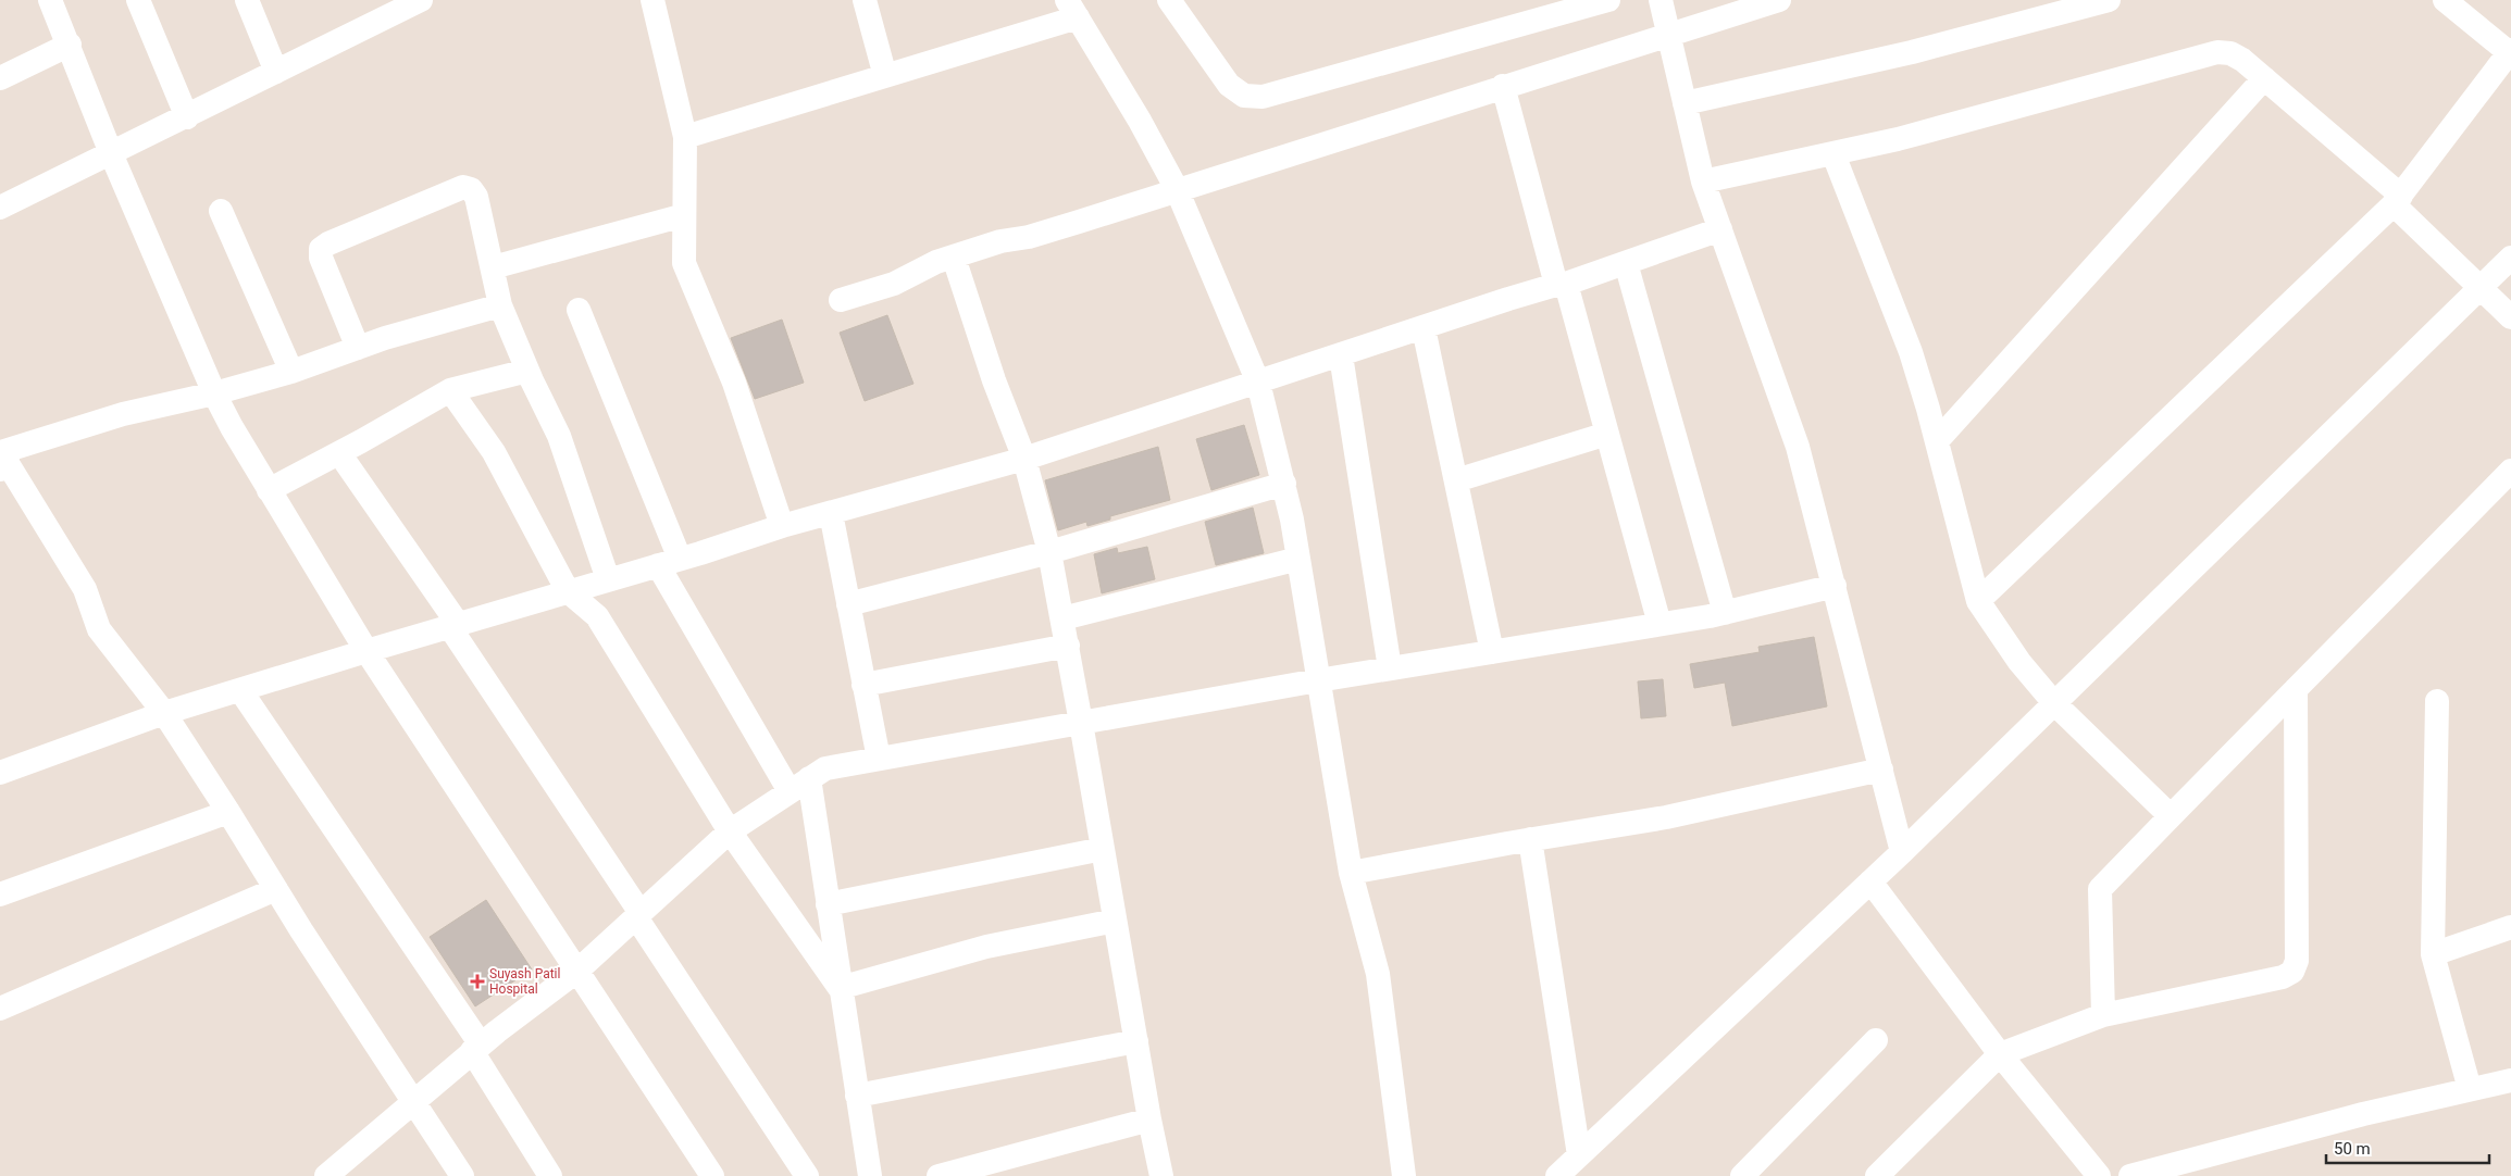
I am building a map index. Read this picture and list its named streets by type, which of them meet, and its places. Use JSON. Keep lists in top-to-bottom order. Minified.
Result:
{"places":{"health":["Suyash Patil Hospital"]},"scale_bar":"50 m"}
